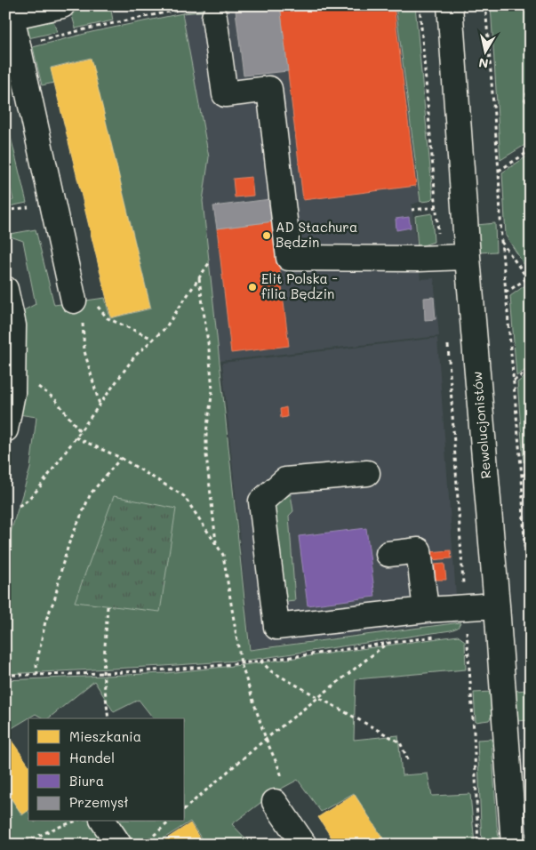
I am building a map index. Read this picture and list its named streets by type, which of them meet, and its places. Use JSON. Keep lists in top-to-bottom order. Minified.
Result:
{"streets":{"street":["Rewolucjonistów"]},"places":["AD Stachura Będzin","Elit Polska - filia Będzin"],"legend":["Mieszkania","Handel","Biura","Przemysł"],"north":"bottom"}
